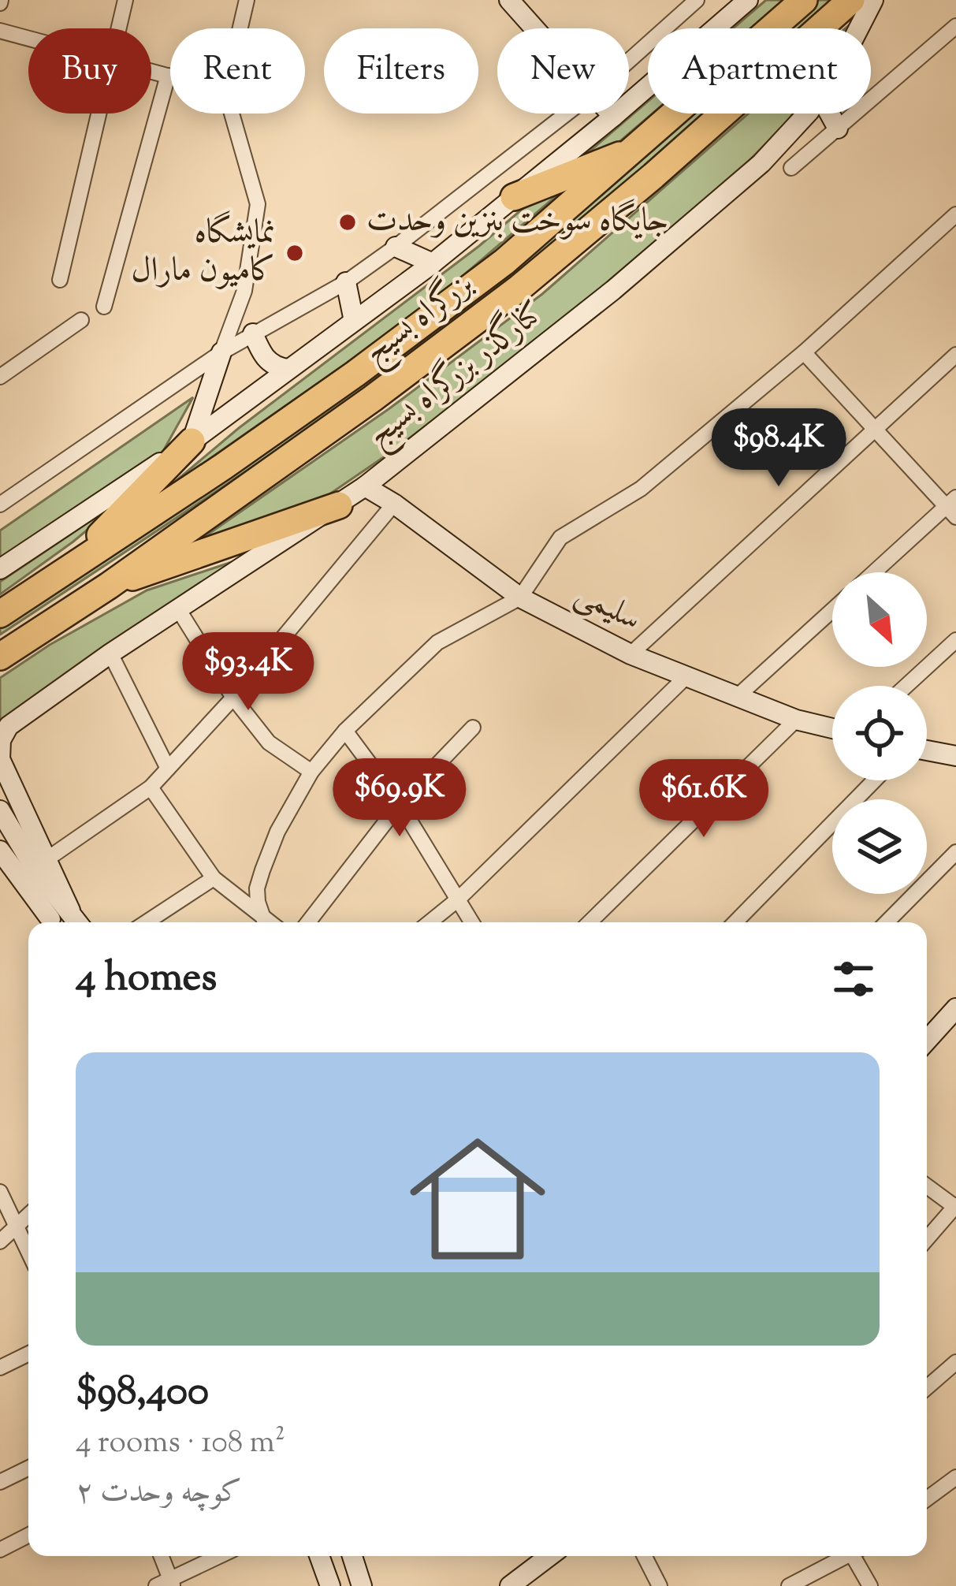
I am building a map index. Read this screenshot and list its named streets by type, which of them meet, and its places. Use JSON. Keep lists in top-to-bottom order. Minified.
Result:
{"streets":{"highway":["بزرگراه بسیج"],"street":["کنارگذر بزرگراه بسیج","سلیمی"]},"crossings":[["کنارگذر بزرگراه بسیج","سلیمی"]],"places":["جایگاه سوخت بنزین وحدت","نمایشگاه کامیون مارال"],"north":"bottom right","page":{"chip":["Buy","Rent","Filters","New","Apartment"],"price":["$98.4K","$93.4K","$69.9K","$61.6K"],"heading":"4 homes","list":[{"name":"$98,400","note":"4 rooms · 108 m² · کوچه وحدت ۲"}]}}
